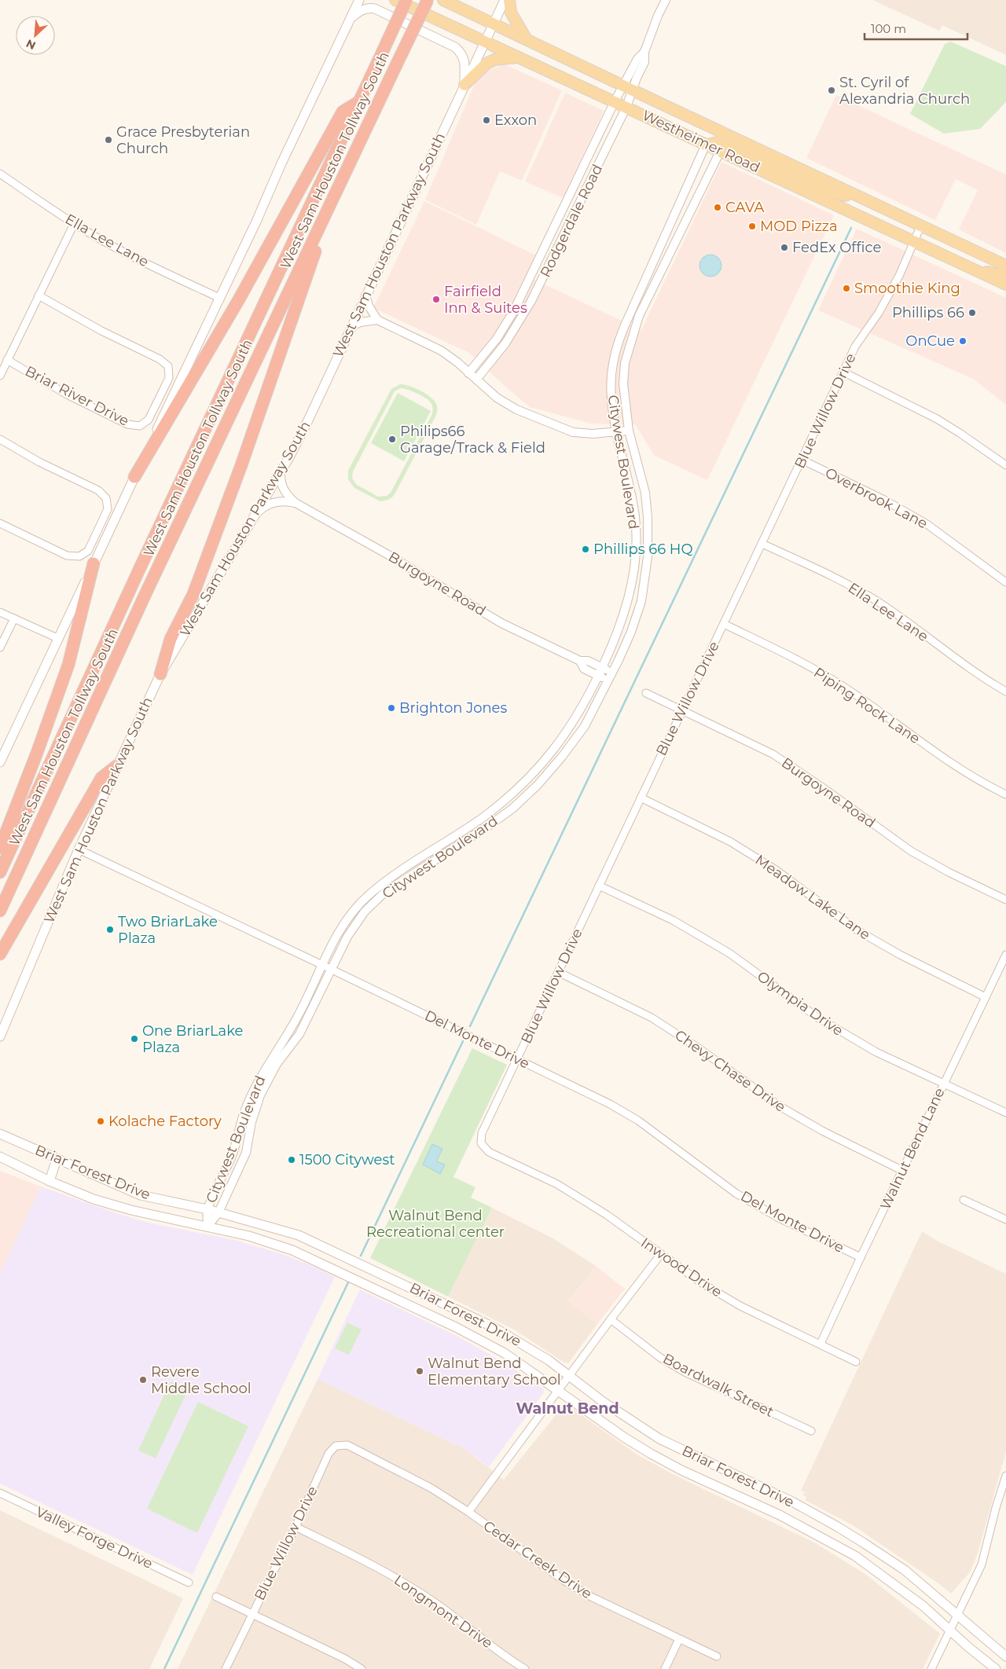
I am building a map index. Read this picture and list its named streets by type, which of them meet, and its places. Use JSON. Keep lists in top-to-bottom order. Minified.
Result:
{"streets":{"highway":["West Sam Houston Tollway South"],"main road":["Westheimer Road","West Sam Houston Parkway South","Briar Forest Drive"],"street":["Rodgerdale Road","Ella Lee Lane","Briar River Drive","Blue Willow Drive","Citywest Boulevard","Overbrook Lane","Burgoyne Road","Piping Rock Lane","Meadow Lake Lane","Olympia Drive","Del Monte Drive","Chevy Chase Drive","Walnut Bend Lane","Inwood Drive","Boardwalk Street","Valley Forge Drive","Cedar Creek Drive","Longmont Drive"]},"crossings":[["Westheimer Road","Rodgerdale Road"],["Westheimer Road","West Sam Houston Parkway South"],["Westheimer Road","Blue Willow Drive"],["Westheimer Road","Citywest Boulevard"],["Ella Lee Lane","Blue Willow Drive"],["West Sam Houston Parkway South","Burgoyne Road"],["West Sam Houston Parkway South","Del Monte Drive"],["Blue Willow Drive","Overbrook Lane"],["Blue Willow Drive","Burgoyne Road"],["Blue Willow Drive","Piping Rock Lane"],["Blue Willow Drive","Meadow Lake Lane"],["Blue Willow Drive","Olympia Drive"],["Blue Willow Drive","Del Monte Drive"],["Blue Willow Drive","Chevy Chase Drive"],["Blue Willow Drive","Inwood Drive"],["Blue Willow Drive","Cedar Creek Drive"],["Blue Willow Drive","Longmont Drive"],["Citywest Boulevard","Burgoyne Road"],["Citywest Boulevard","Del Monte Drive"],["Citywest Boulevard","Briar Forest Drive"],["Meadow Lake Lane","Walnut Bend Lane"],["Olympia Drive","Walnut Bend Lane"],["Del Monte Drive","Walnut Bend Lane"],["Chevy Chase Drive","Walnut Bend Lane"],["Walnut Bend Lane","Inwood Drive"]],"districts":["Walnut Bend"],"parks":["Walnut Bend Recreational center"],"places":["St. Cyril of Alexandria Church","Exxon","Grace Presbyterian Church","CAVA","MOD Pizza","FedEx Office","Smoothie King","Fairfield Inn & Suites","Phillips 66","OnCue","Philips66 Garage/Track & Field","Phillips 66 HQ","Brighton Jones","Two BriarLake Plaza","One BriarLake Plaza","Kolache Factory","1500 Citywest","Walnut Bend Elementary School","Revere Middle School"],"scale_bar":"100 m","north":"bottom left"}
